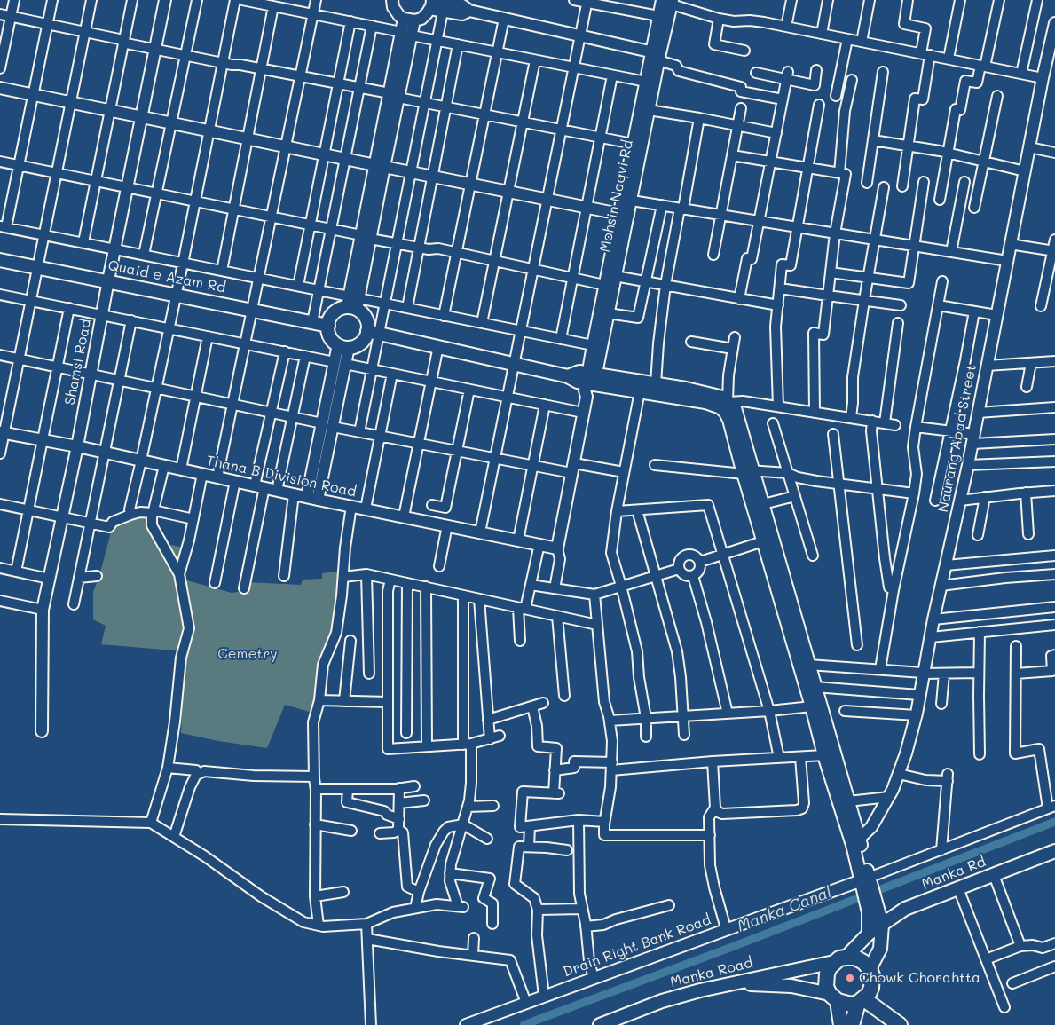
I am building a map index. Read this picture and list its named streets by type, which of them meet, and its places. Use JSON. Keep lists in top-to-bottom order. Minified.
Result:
{"streets":{"main road":["Quaid e Azam Rd","Manka Rd","Manka Road"],"street":["Mohsin Naqvi Rd","Shamsi Road","Naurang Abad Street","Thana B Division Road","Drain Right Bank Road"]},"crossings":[["Mohsin Naqvi Rd","Thana B Division Road"],["Quaid e Azam Rd","Shamsi Road"],["Shamsi Road","Thana B Division Road"],["Manka Rd","Manka Road"]],"water":["Manka Canal"],"parks":["Cemetry"],"places":["Chowk Chorahtta"]}
